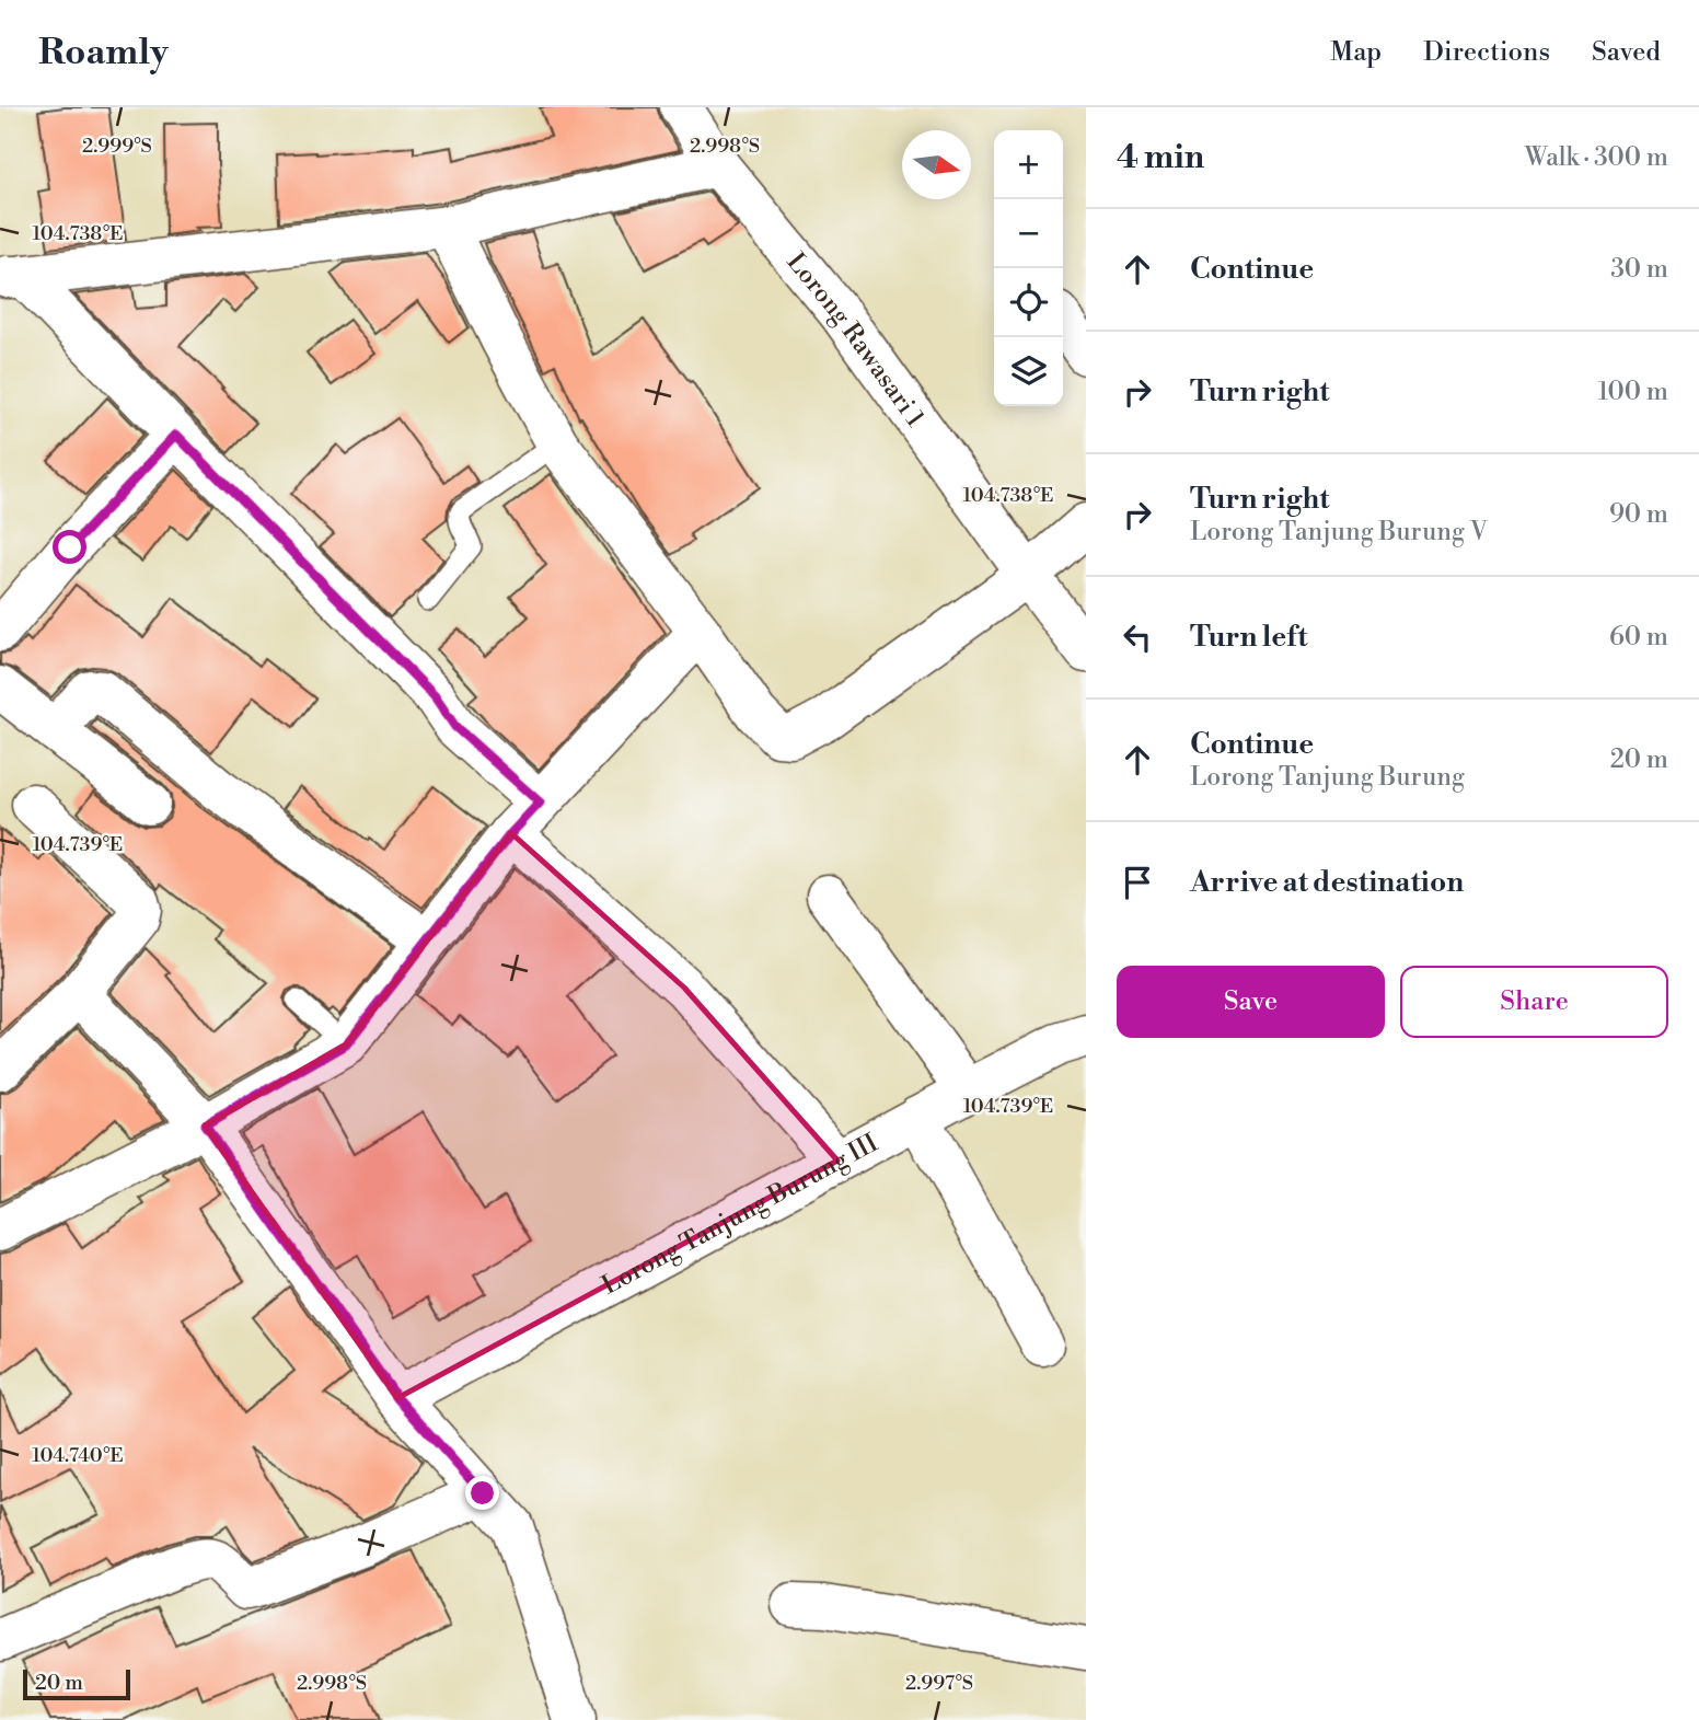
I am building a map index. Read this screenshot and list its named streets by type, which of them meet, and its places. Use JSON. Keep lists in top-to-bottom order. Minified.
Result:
{"streets":{"street":["Lorong Rawasari 1","Lorong Tanjung Burung III"]},"scale_bar":"20 m","north":"right","page":{"header":"Roamly","nav":["Map","Directions","Saved"],"heading":["4 min","Walk · 300 m"],"map_buttons":["+","−"],"list":[["Continue","30 m"],["Turn right","100 m"],["Turn right","Lorong Tanjung Burung V","90 m"],["Turn left","60 m"],["Continue","Lorong Tanjung Burung","20 m"],"Arrive at destination"],"buttons":["Save","Share"],"scale":"20 m"},"coordinates":["2.999°S","2.998°S","104.738°E","104.739°E","104.740°E","2.997°S"]}
